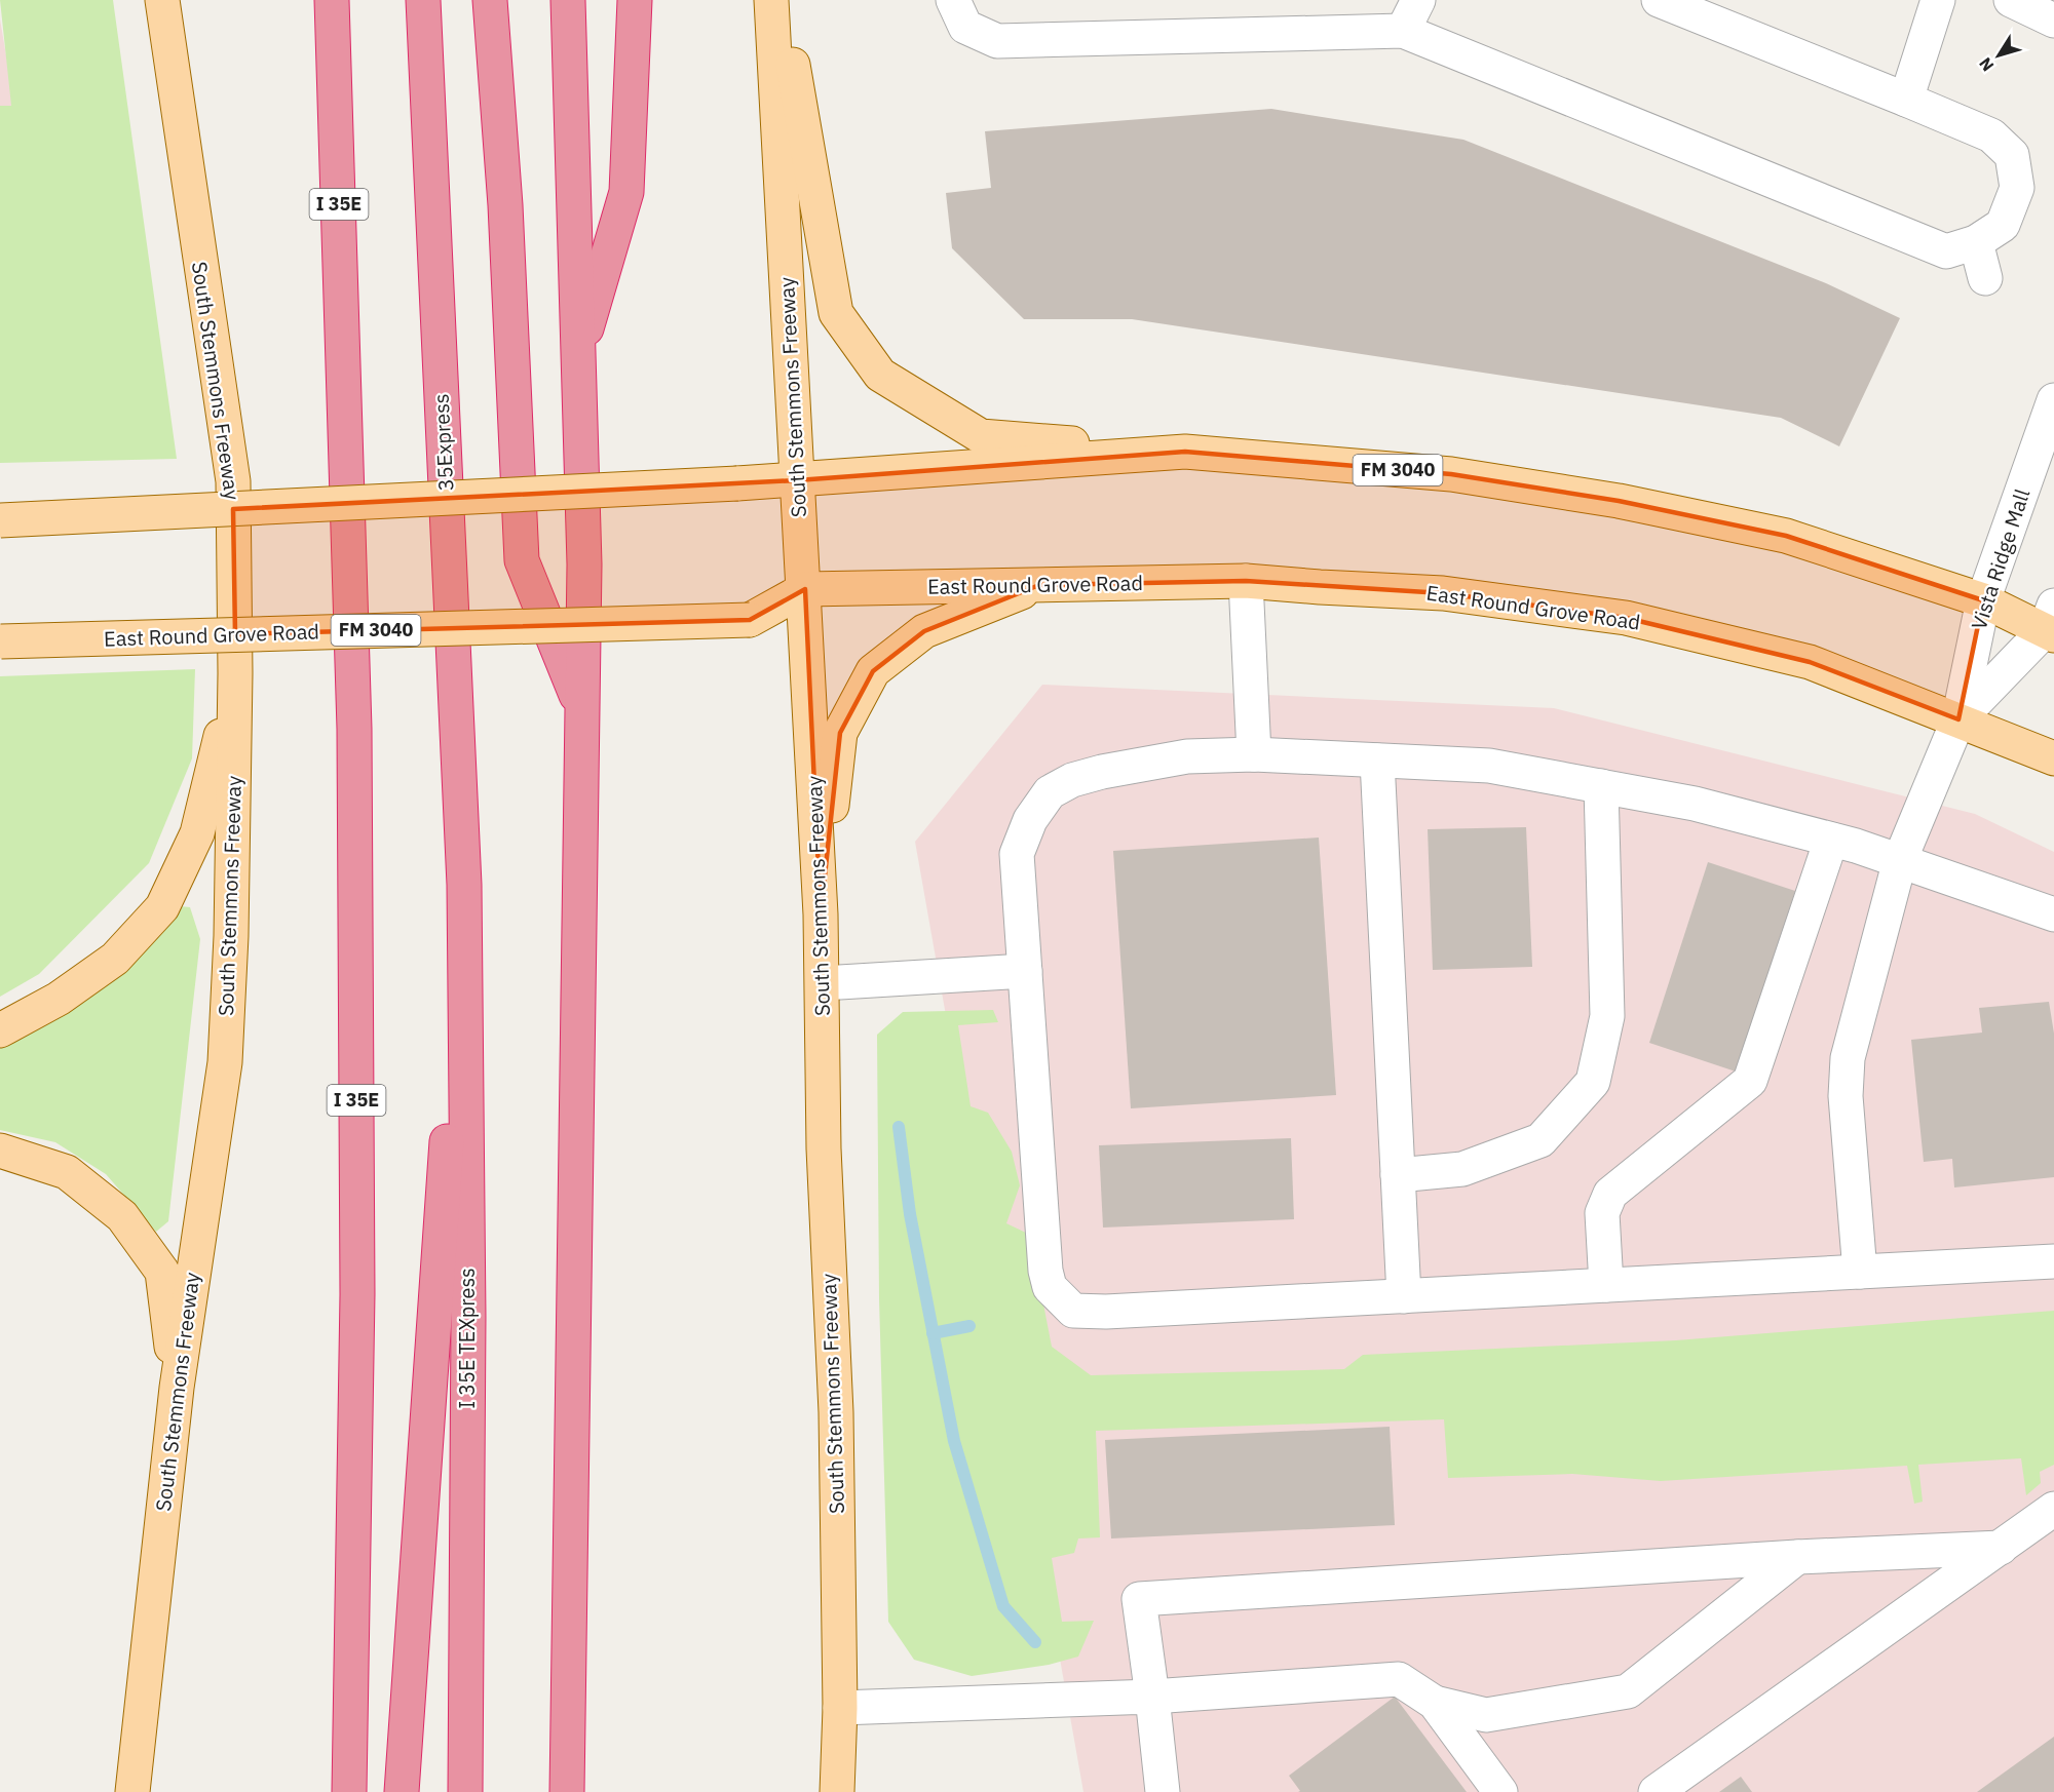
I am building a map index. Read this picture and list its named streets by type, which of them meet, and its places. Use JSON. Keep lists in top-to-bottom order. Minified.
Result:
{"streets":{"highway":["I 35E","35Express","I 35E TEXpress"],"main road":["South Stemmons Freeway","FM 3040","East Round Grove Road"],"street":["Vista Ridge Mall"]},"crossings":[["South Stemmons Freeway","FM 3040"],["South Stemmons Freeway","East Round Grove Road"],["35Express","I 35E TEXpress"],["FM 3040","Vista Ridge Mall"],["Vista Ridge Mall","East Round Grove Road"]],"north":"bottom left"}
